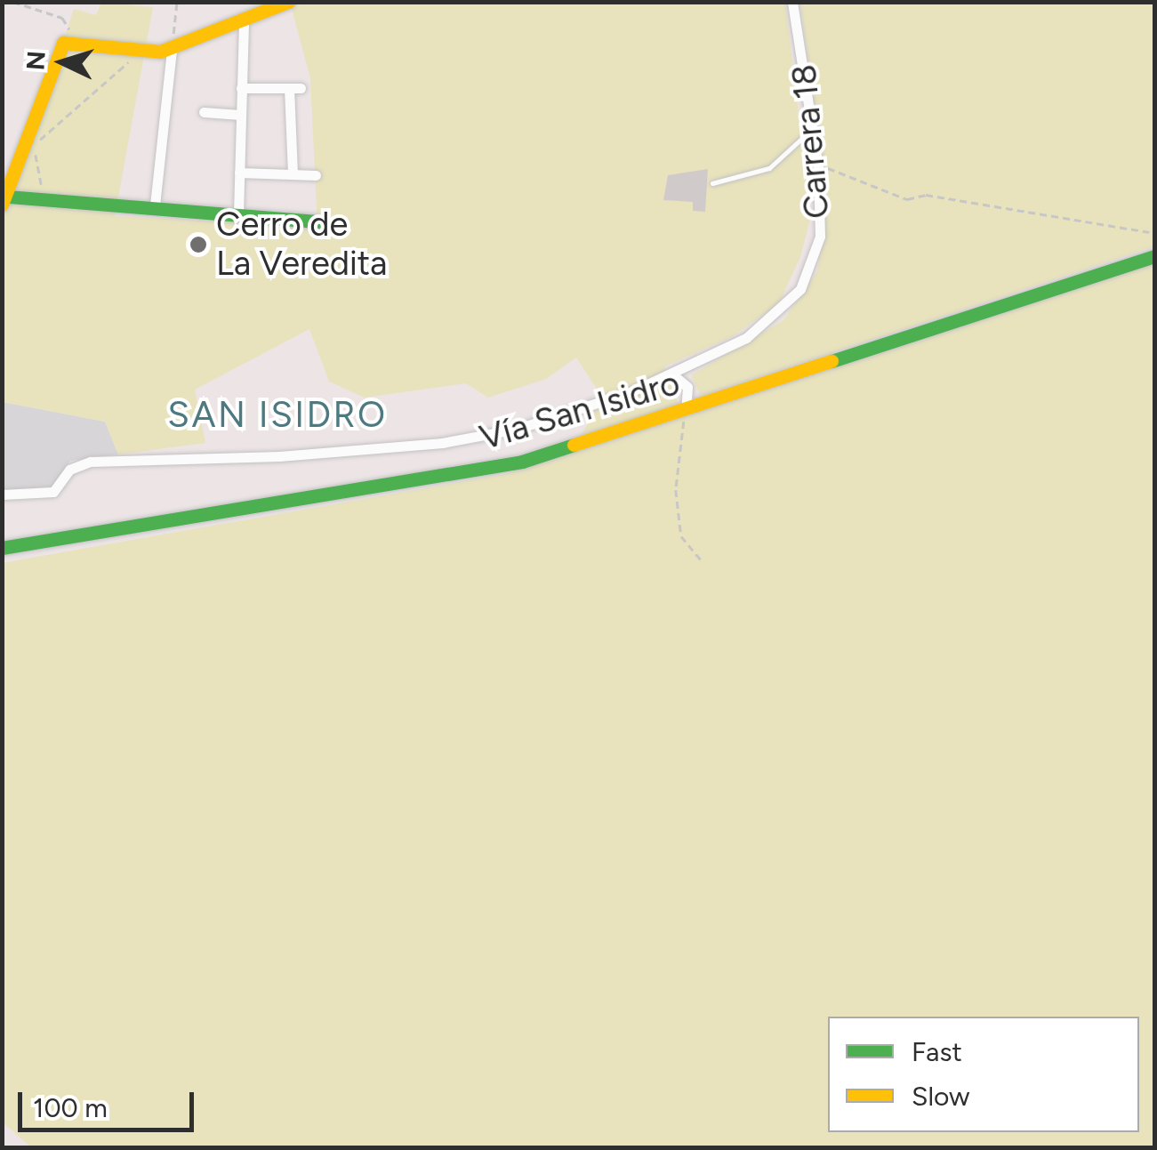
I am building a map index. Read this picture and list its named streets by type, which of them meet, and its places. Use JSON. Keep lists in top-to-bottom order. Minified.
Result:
{"streets":{"street":["Carrera 18","Vía San Isidro"]},"districts":["SAN ISIDRO"],"places":["Cerro de La Veredita"],"legend":["Fast","Slow"],"scale_bar":"100 m","north":"left"}
